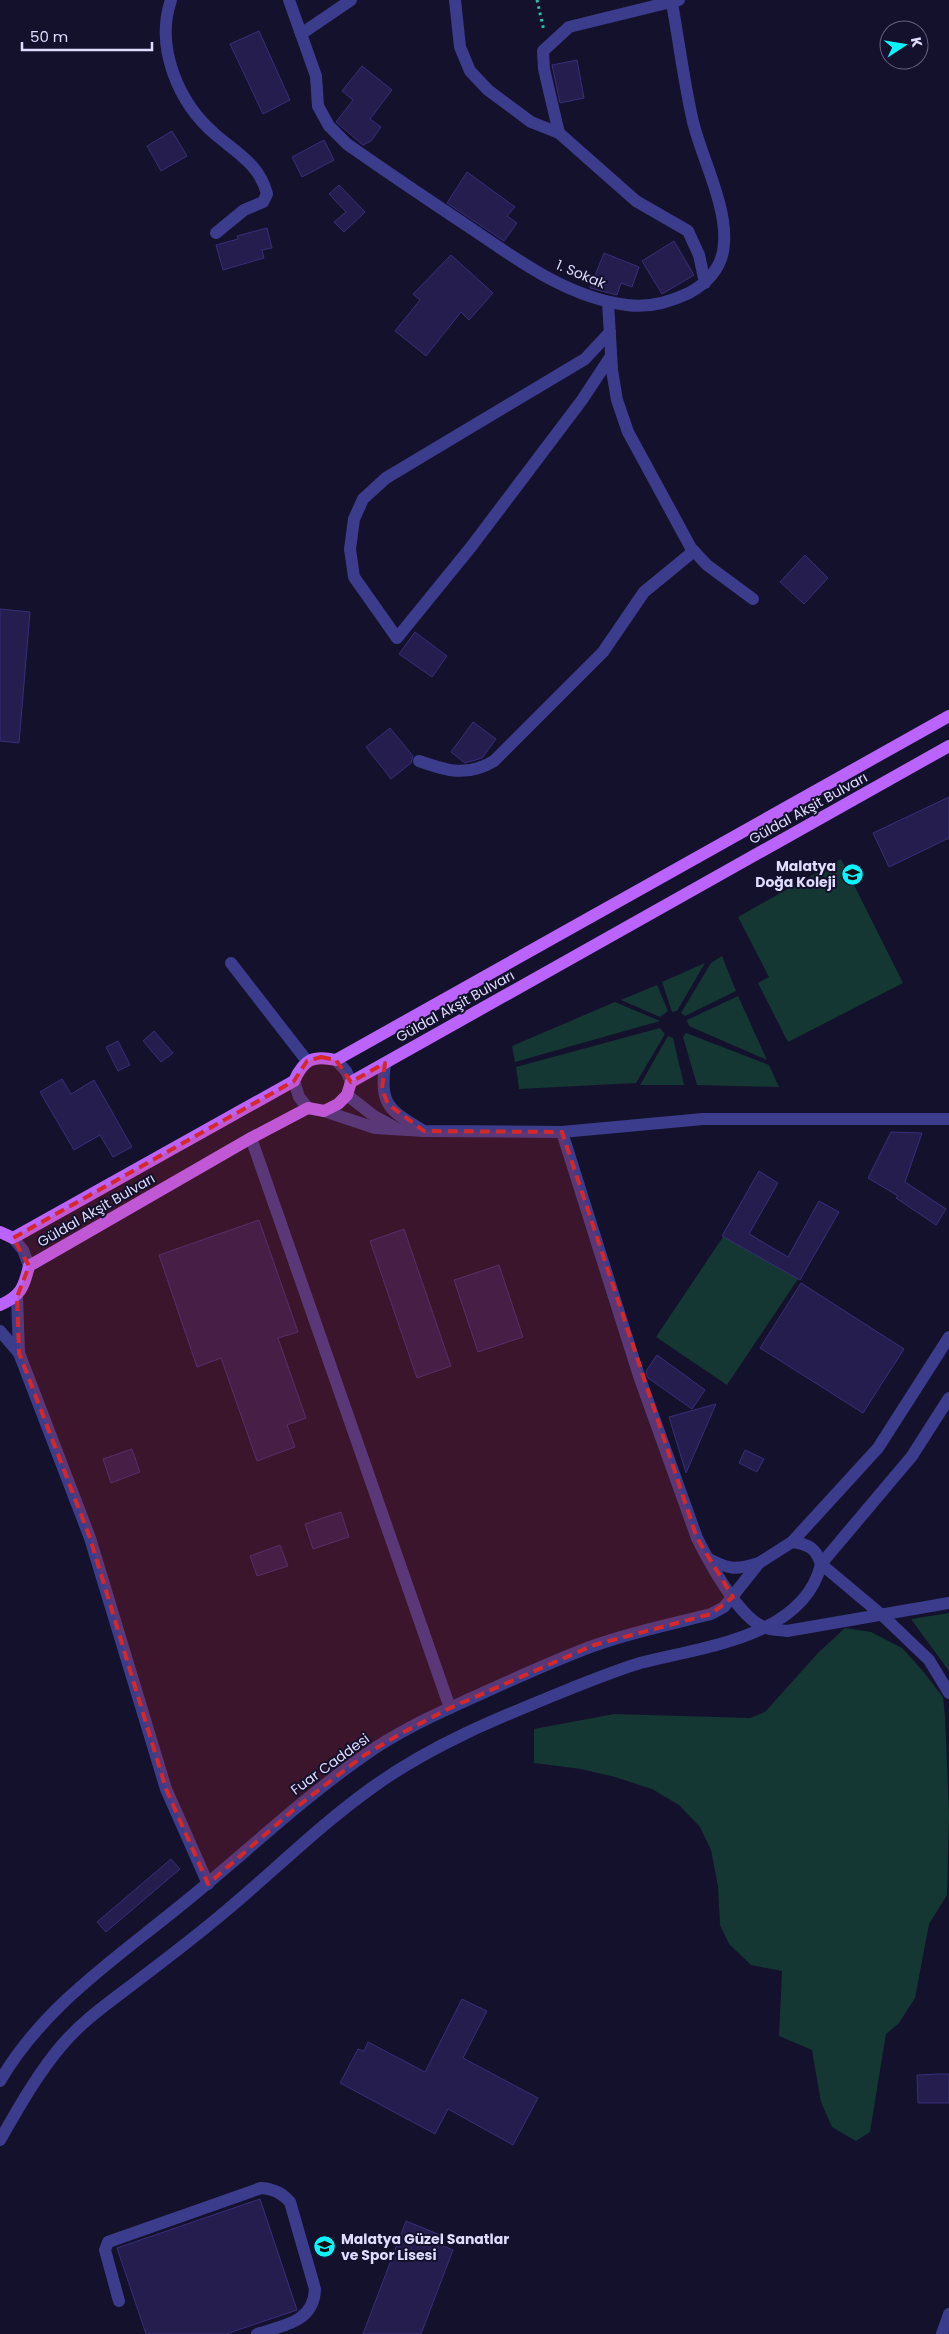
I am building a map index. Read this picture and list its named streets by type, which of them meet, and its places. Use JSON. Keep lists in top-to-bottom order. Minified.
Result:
{"streets":{"main road":["Güldal Akşit Bulvarı"],"street":["1. Sokak","Fuar Caddesi"]},"places":{"school or university":["Malatya Doğa Koleji","Malatya Güzel Sanatlar ve Spor Lisesi"]},"scale_bar":"50 m","north":"right"}
